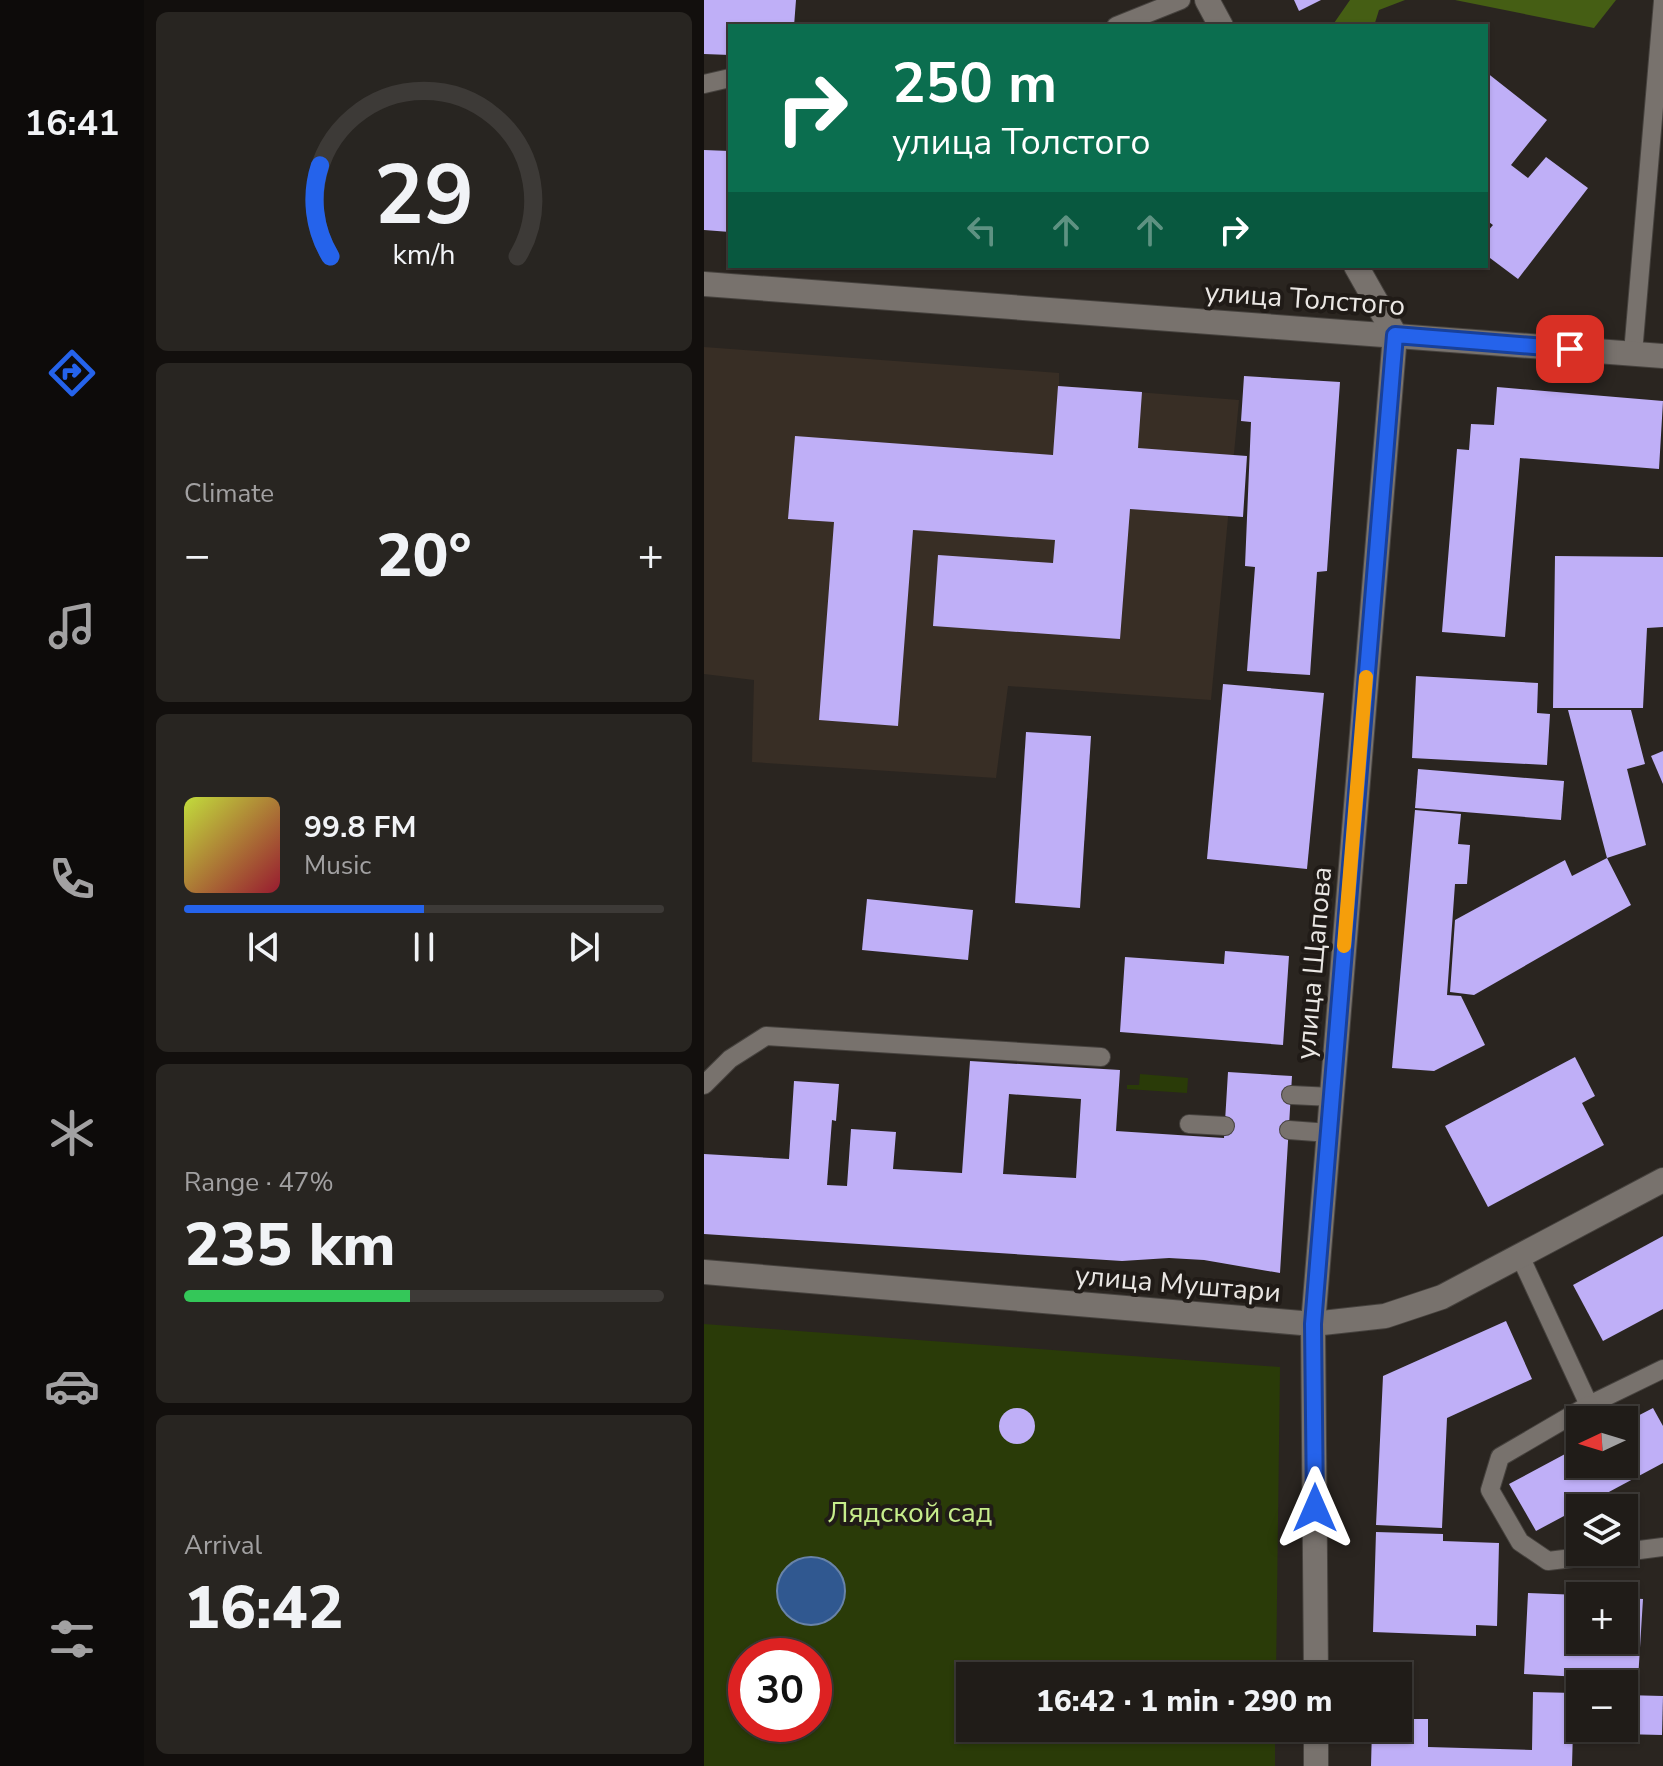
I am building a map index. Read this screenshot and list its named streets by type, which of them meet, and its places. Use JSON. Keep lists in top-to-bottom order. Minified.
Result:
{"streets":{"street":["улица Толстого","улица Щапова","улица Муштари"]},"crossings":[["улица Толстого","улица Щапова"],["улица Щапова","улица Муштари"]],"parks":["Лядской сад"],"north":"left","page":{"tabs":"16:41","turn":["250 m","улица Толстого"],"tile":["Climate",["Range · 47%","235 km"],["Arrival","16:42"]],"heat":["−","20°","+"],"song":["99.8 FM","Music"],"map_buttons":["+","−"],"limit":"30","trip":"16:42 · 1 min · 290 m","gauge":["29","km/h"]}}
